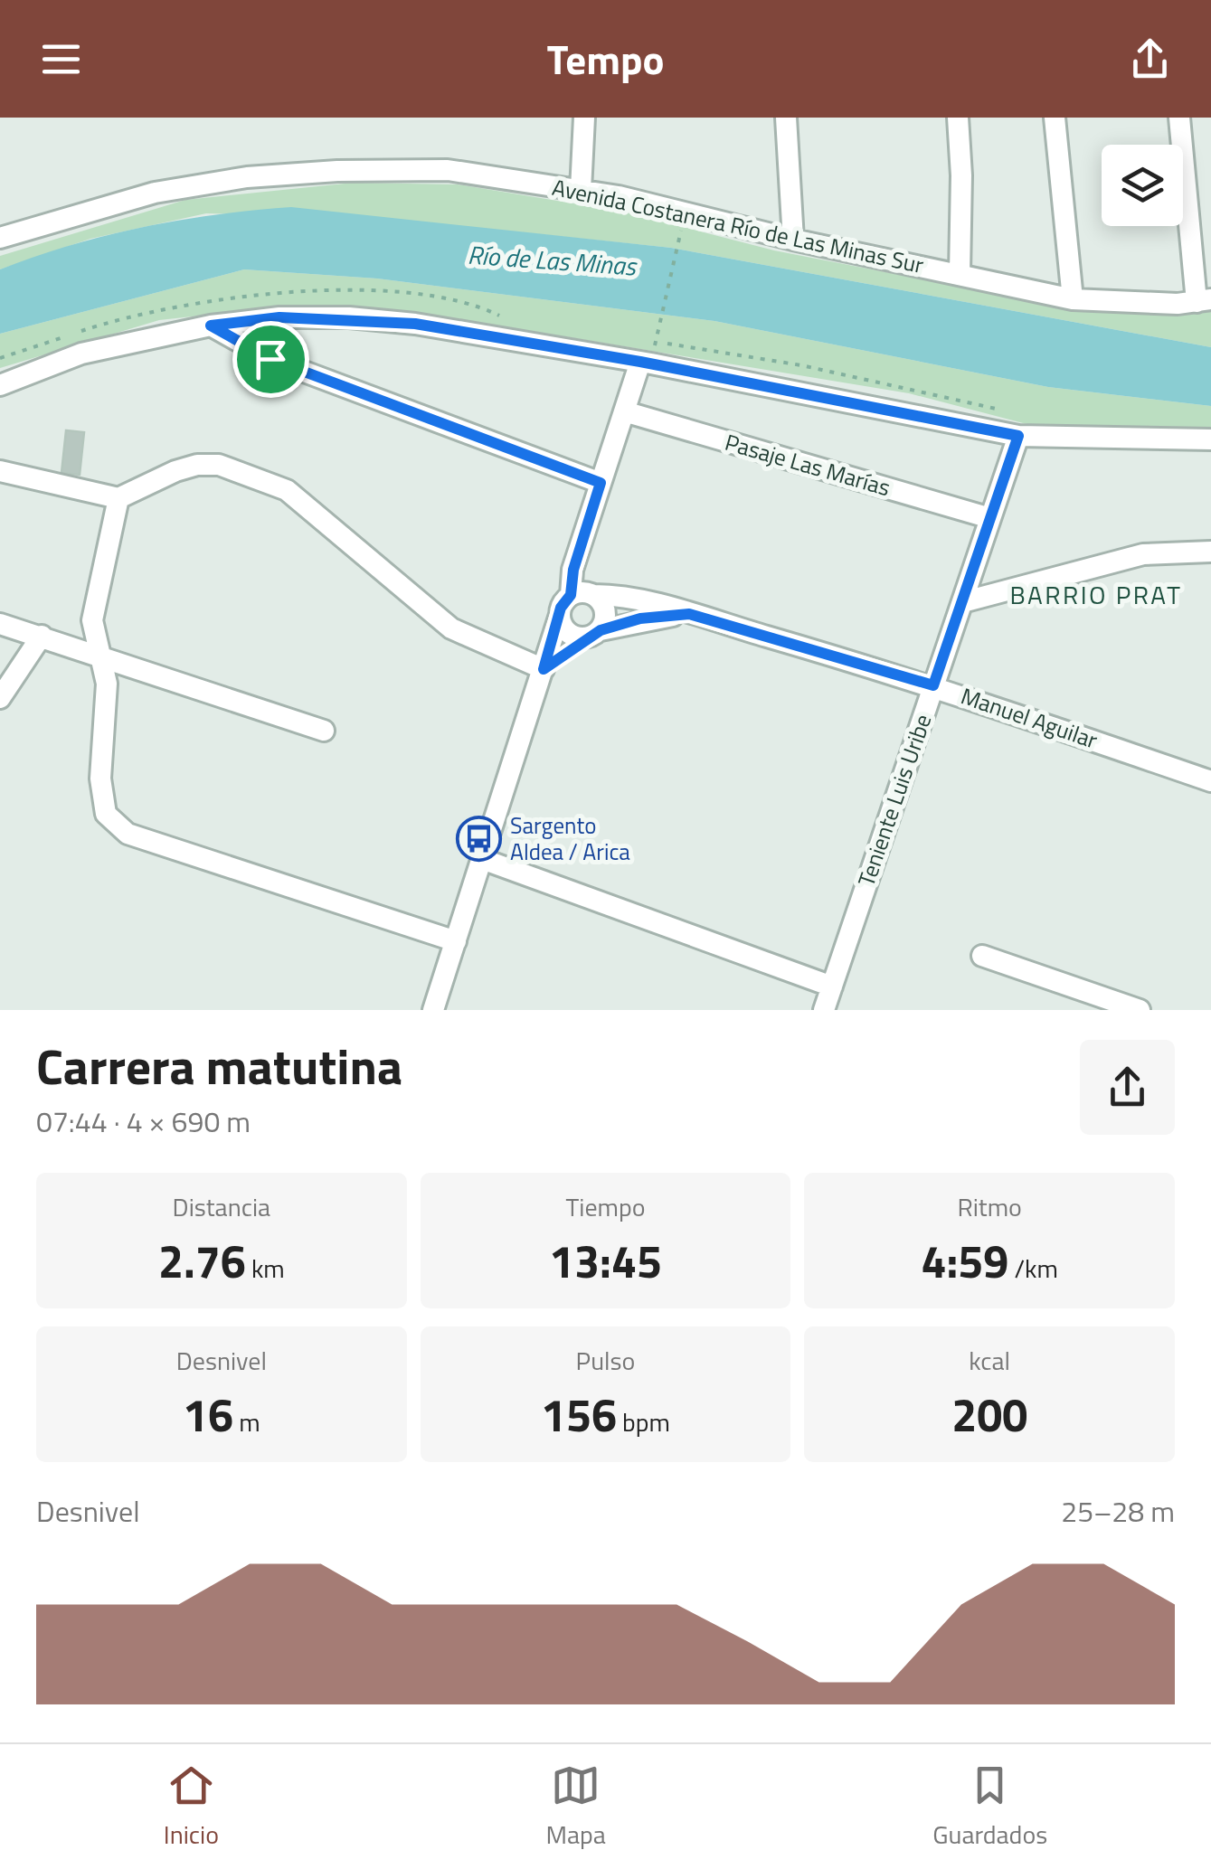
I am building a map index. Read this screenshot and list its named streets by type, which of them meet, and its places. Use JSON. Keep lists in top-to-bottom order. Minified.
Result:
{"streets":{"street":["Avenida Costanera Río de Las Minas Sur","Pasaje Las Marías","Manuel Aguilar","Teniente Luis Uribe"]},"crossings":[["Pasaje Las Marías","Teniente Luis Uribe"],["Manuel Aguilar","Teniente Luis Uribe"]],"districts":["BARRIO PRAT"],"water":["Río de Las Minas"],"places":{"bus stop":["Sargento Aldea / Arica"]},"page":{"header":"Tempo","heading":["Carrera matutina","07:44 · 4 × 690 m"],"stats":[["Distancia","2.76 km"],["Tiempo","13:45"],["Ritmo","4:59 /km"],["Desnivel","16 m"],["Pulso","156 bpm"],["kcal","200"]],"chart":["Desnivel","25–28 m"],"tabs":["Inicio","Mapa","Guardados"]}}
